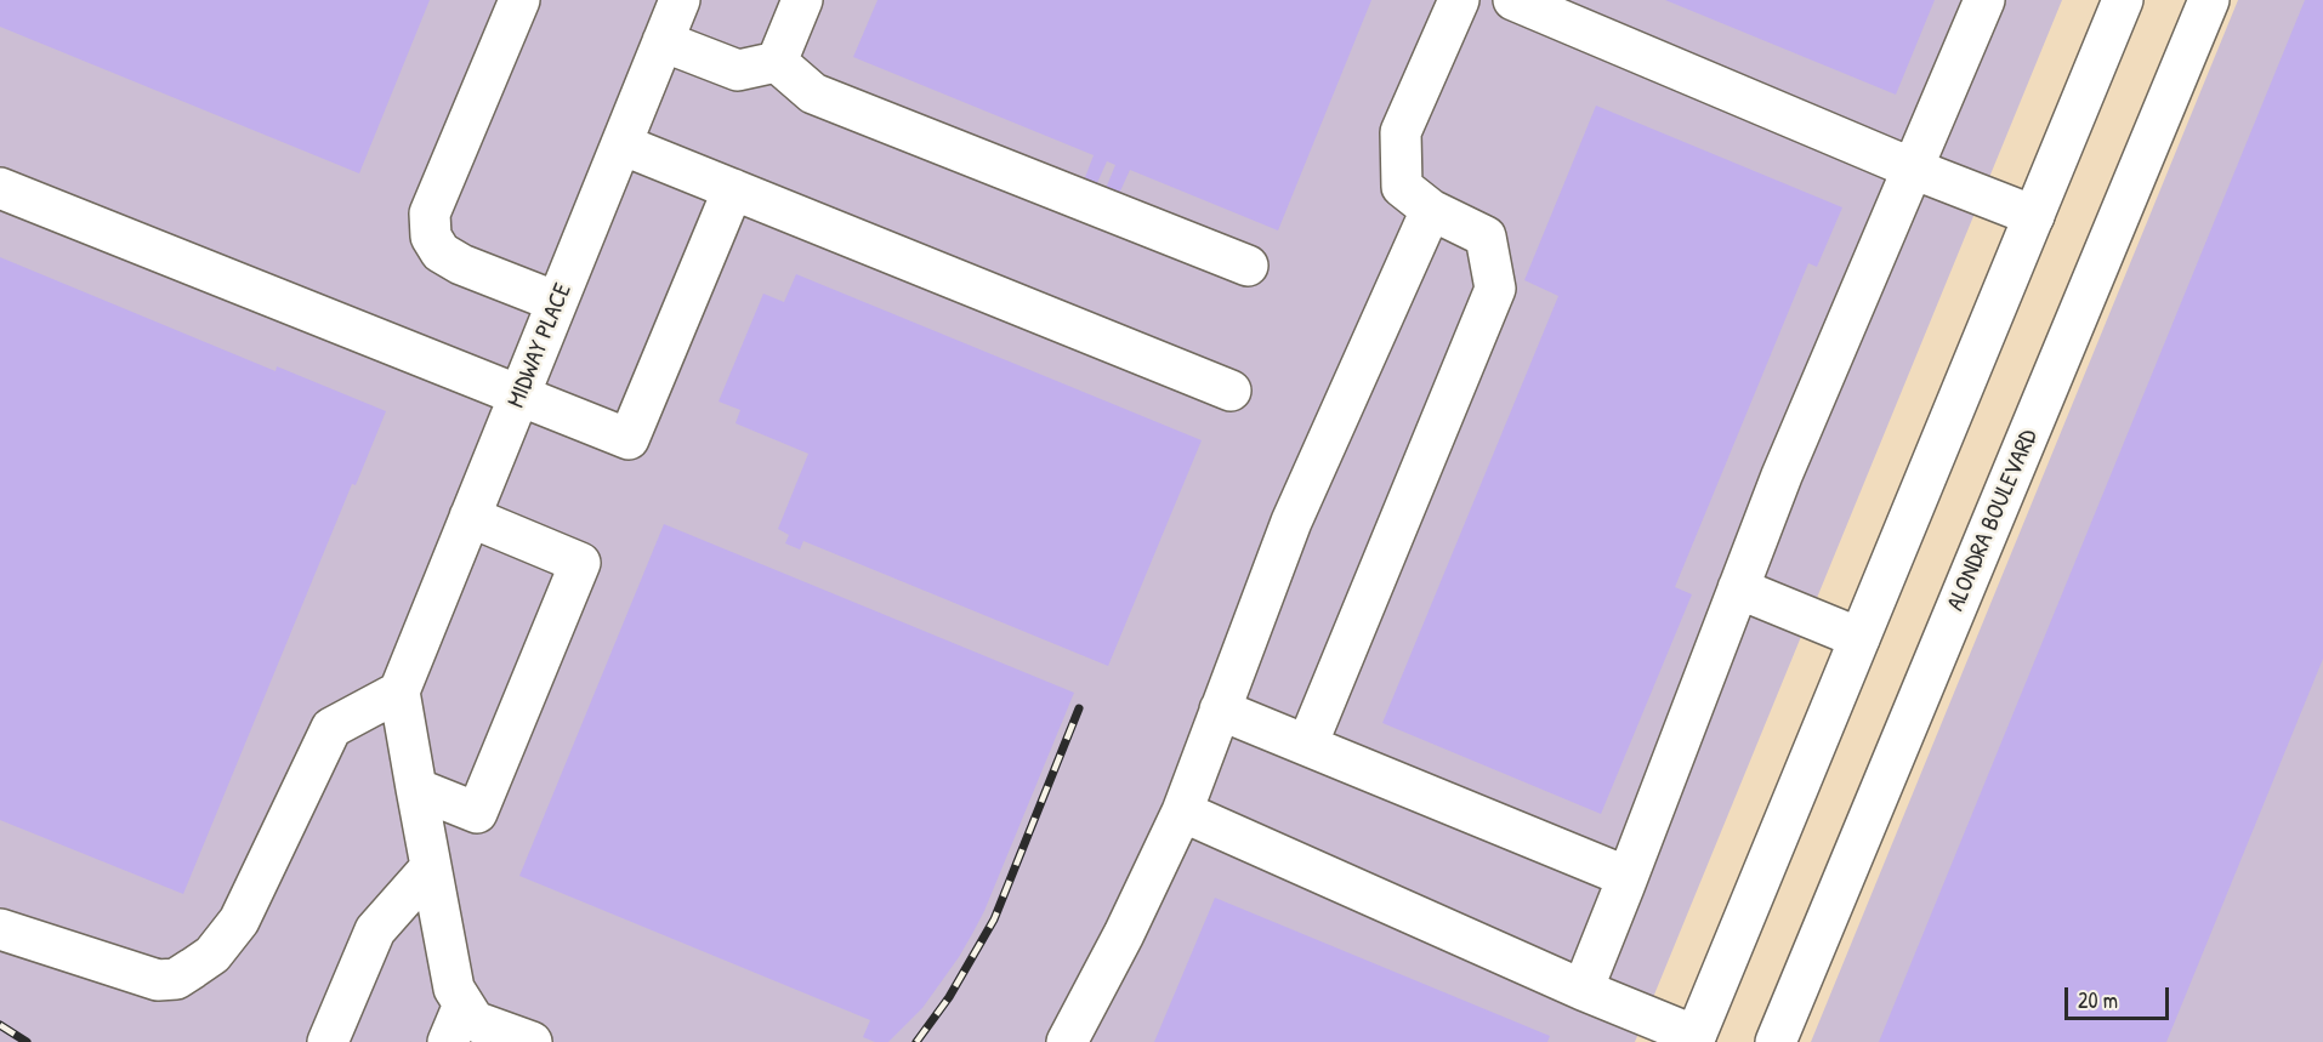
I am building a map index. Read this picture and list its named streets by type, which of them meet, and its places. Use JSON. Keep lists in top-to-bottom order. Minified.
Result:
{"streets":{"main road":["MIDWAY PLACE","ALONDRA BOULEVARD"]},"scale_bar":"20 m"}
